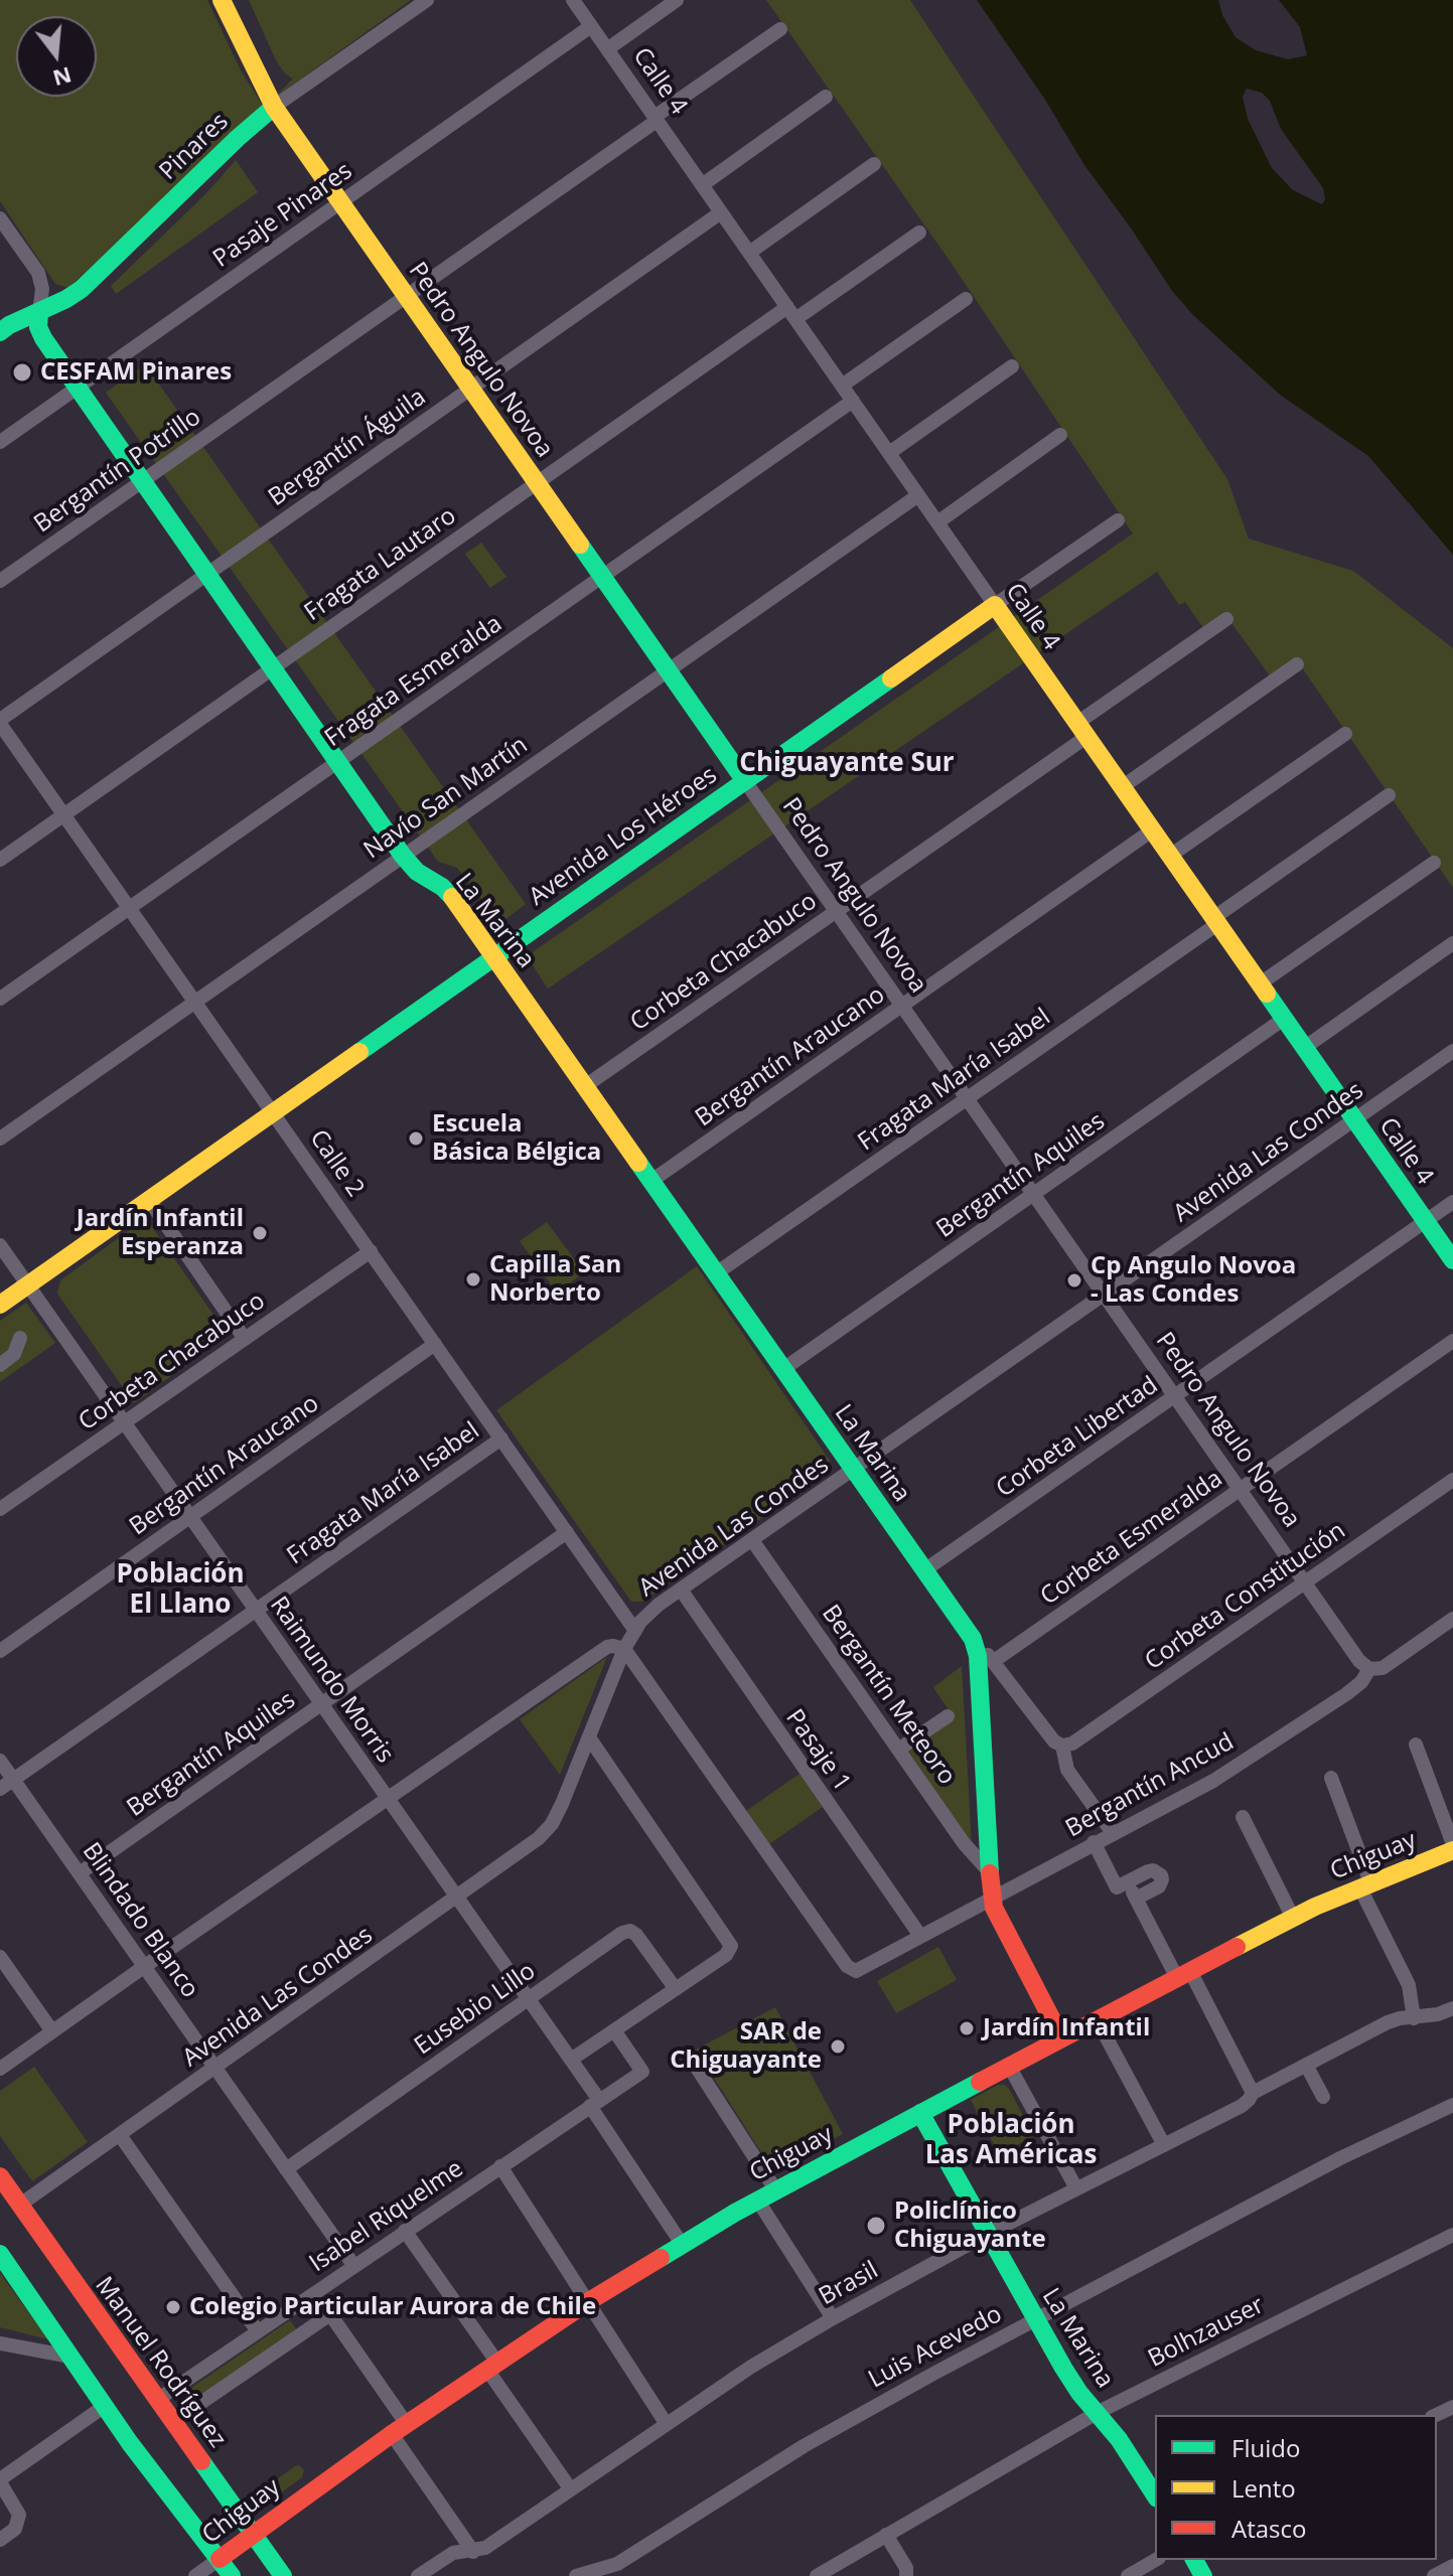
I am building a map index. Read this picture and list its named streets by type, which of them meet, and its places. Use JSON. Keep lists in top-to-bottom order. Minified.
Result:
{"streets":{"street":["Calle 4","Pinares","Pasaje Pinares","Pedro Angulo Novoa","Bergantín Águila","Bergantín Potrillo","Fragata Lautaro","Fragata Esmeralda","Navío San Martín","Avenida Los Héroes","La Marina","Corbeta Chacabuco","Bergantín Araucano","Fragata María Isabel","Avenida Las Condes","Calle 2","Bergantín Aquiles","Corbeta Libertad","Corbeta Esmeralda","Corbeta Constitución","Raimundo Morris","Bergantín Meteoro","Pasaje 1","Bergantín Ancud","Chiguay","Blindado Blanco","Eusebio Lillo","Isabel Riquelme","Brasil","Bolhzauser","Luis Acevedo","Manuel Rodríguez"]},"crossings":[["Calle 4","Pasaje Pinares"],["Calle 4","Bergantín Águila"],["Calle 4","Bergantín Potrillo"],["Calle 4","Fragata Lautaro"],["Calle 4","Fragata Esmeralda"],["Calle 4","Navío San Martín"],["Calle 4","Avenida Los Héroes"],["Calle 4","Corbeta Chacabuco"],["Calle 4","Bergantín Araucano"],["Calle 4","Fragata María Isabel"],["Calle 4","Avenida Las Condes"],["Calle 4","Bergantín Aquiles"],["Calle 4","Corbeta Libertad"],["Pinares","Pedro Angulo Novoa"],["Pinares","La Marina"],["Pasaje Pinares","Pedro Angulo Novoa"],["Pasaje Pinares","La Marina"],["Pedro Angulo Novoa","Bergantín Águila"],["Pedro Angulo Novoa","Bergantín Potrillo"],["Pedro Angulo Novoa","Fragata Lautaro"],["Pedro Angulo Novoa","Fragata Esmeralda"],["Pedro Angulo Novoa","Navío San Martín"],["Pedro Angulo Novoa","Avenida Los Héroes"],["Pedro Angulo Novoa","Corbeta Chacabuco"],["Pedro Angulo Novoa","Bergantín Araucano"],["Pedro Angulo Novoa","Fragata María Isabel"],["Pedro Angulo Novoa","Avenida Las Condes"],["Pedro Angulo Novoa","Bergantín Aquiles"],["Pedro Angulo Novoa","Corbeta Libertad"],["Pedro Angulo Novoa","Corbeta Esmeralda"],["Pedro Angulo Novoa","Corbeta Constitución"],["Pedro Angulo Novoa","Bergantín Ancud"],["Bergantín Águila","La Marina"],["Bergantín Águila","Calle 2"],["Bergantín Potrillo","La Marina"],["Fragata Lautaro","La Marina"],["Fragata Lautaro","Calle 2"],["Fragata Esmeralda","La Marina"],["Fragata Esmeralda","Calle 2"],["Navío San Martín","La Marina"],["Navío San Martín","Calle 2"],["Avenida Los Héroes","La Marina"],["Avenida Los Héroes","Calle 2"],["Avenida Los Héroes","Raimundo Morris"],["La Marina","Corbeta Chacabuco"],["La Marina","Bergantín Araucano"],["La Marina","Fragata María Isabel"],["La Marina","Avenida Las Condes"],["La Marina","Bergantín Aquiles"],["La Marina","Corbeta Libertad"],["La Marina","Corbeta Esmeralda"],["La Marina","Corbeta Constitución"],["La Marina","Bergantín Meteoro"],["La Marina","Bergantín Ancud"],["La Marina","Chiguay"],["La Marina","Brasil"],["La Marina","Bolhzauser"],["La Marina","Luis Acevedo"],["Corbeta Chacabuco","Calle 2"],["Corbeta Chacabuco","Raimundo Morris"],["Bergantín Araucano","Calle 2"],["Bergantín Araucano","Raimundo Morris"],["Fragata María Isabel","Calle 2"],["Fragata María Isabel","Raimundo Morris"],["Fragata María Isabel","Blindado Blanco"],["Avenida Las Condes","Calle 2"],["Avenida Las Condes","Raimundo Morris"],["Avenida Las Condes","Bergantín Meteoro"],["Avenida Las Condes","Pasaje 1"],["Avenida Las Condes","Bergantín Ancud"],["Avenida Las Condes","Blindado Blanco"],["Avenida Las Condes","Manuel Rodríguez"],["Calle 2","Bergantín Aquiles"],["Bergantín Aquiles","Raimundo Morris"],["Bergantín Aquiles","Blindado Blanco"],["Raimundo Morris","Chiguay"],["Raimundo Morris","Eusebio Lillo"],["Raimundo Morris","Isabel Riquelme"],["Pasaje 1","Bergantín Ancud"],["Chiguay","Manuel Rodríguez"],["Blindado Blanco","Eusebio Lillo"],["Blindado Blanco","Isabel Riquelme"],["Isabel Riquelme","Manuel Rodríguez"]],"districts":["Chiguayante Sur","Población El Llano","Población Las Américas"],"places":["CESFAM Pinares","Escuela Básica Bélgica","Jardín Infantil Esperanza","Capilla San Norberto","Cp Angulo Novoa - Las Condes","Jardín Infantil","SAR de Chiguayante","Policlínico Chiguayante","Colegio Particular Aurora de Chile"],"legend":["Fluido","Lento","Atasco"],"north":"bottom"}
